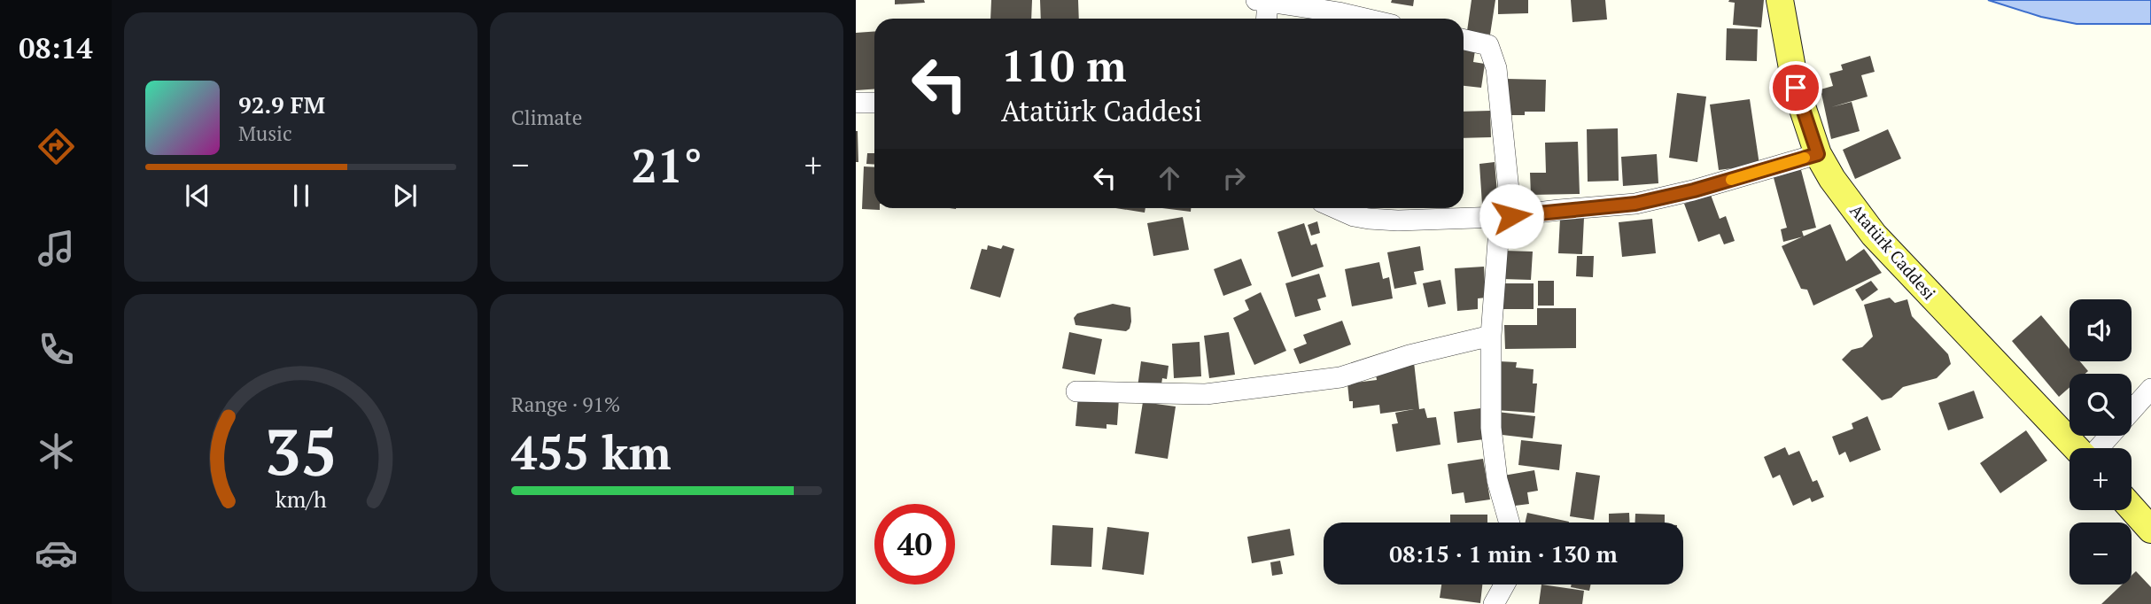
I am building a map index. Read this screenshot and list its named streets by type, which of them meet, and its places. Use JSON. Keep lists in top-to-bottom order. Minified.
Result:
{"streets":{"main road":["Atatürk Caddesi"]},"page":{"tabs":"08:14","tile":["Climate",["Range · 91%","455 km"]],"turn":["110 m","Atatürk Caddesi"],"song":["92.9 FM","Music"],"heat":["−","21°","+"],"map_buttons":["+","−"],"limit":"40","trip":"08:15 · 1 min · 130 m","gauge":["35","km/h"]}}
